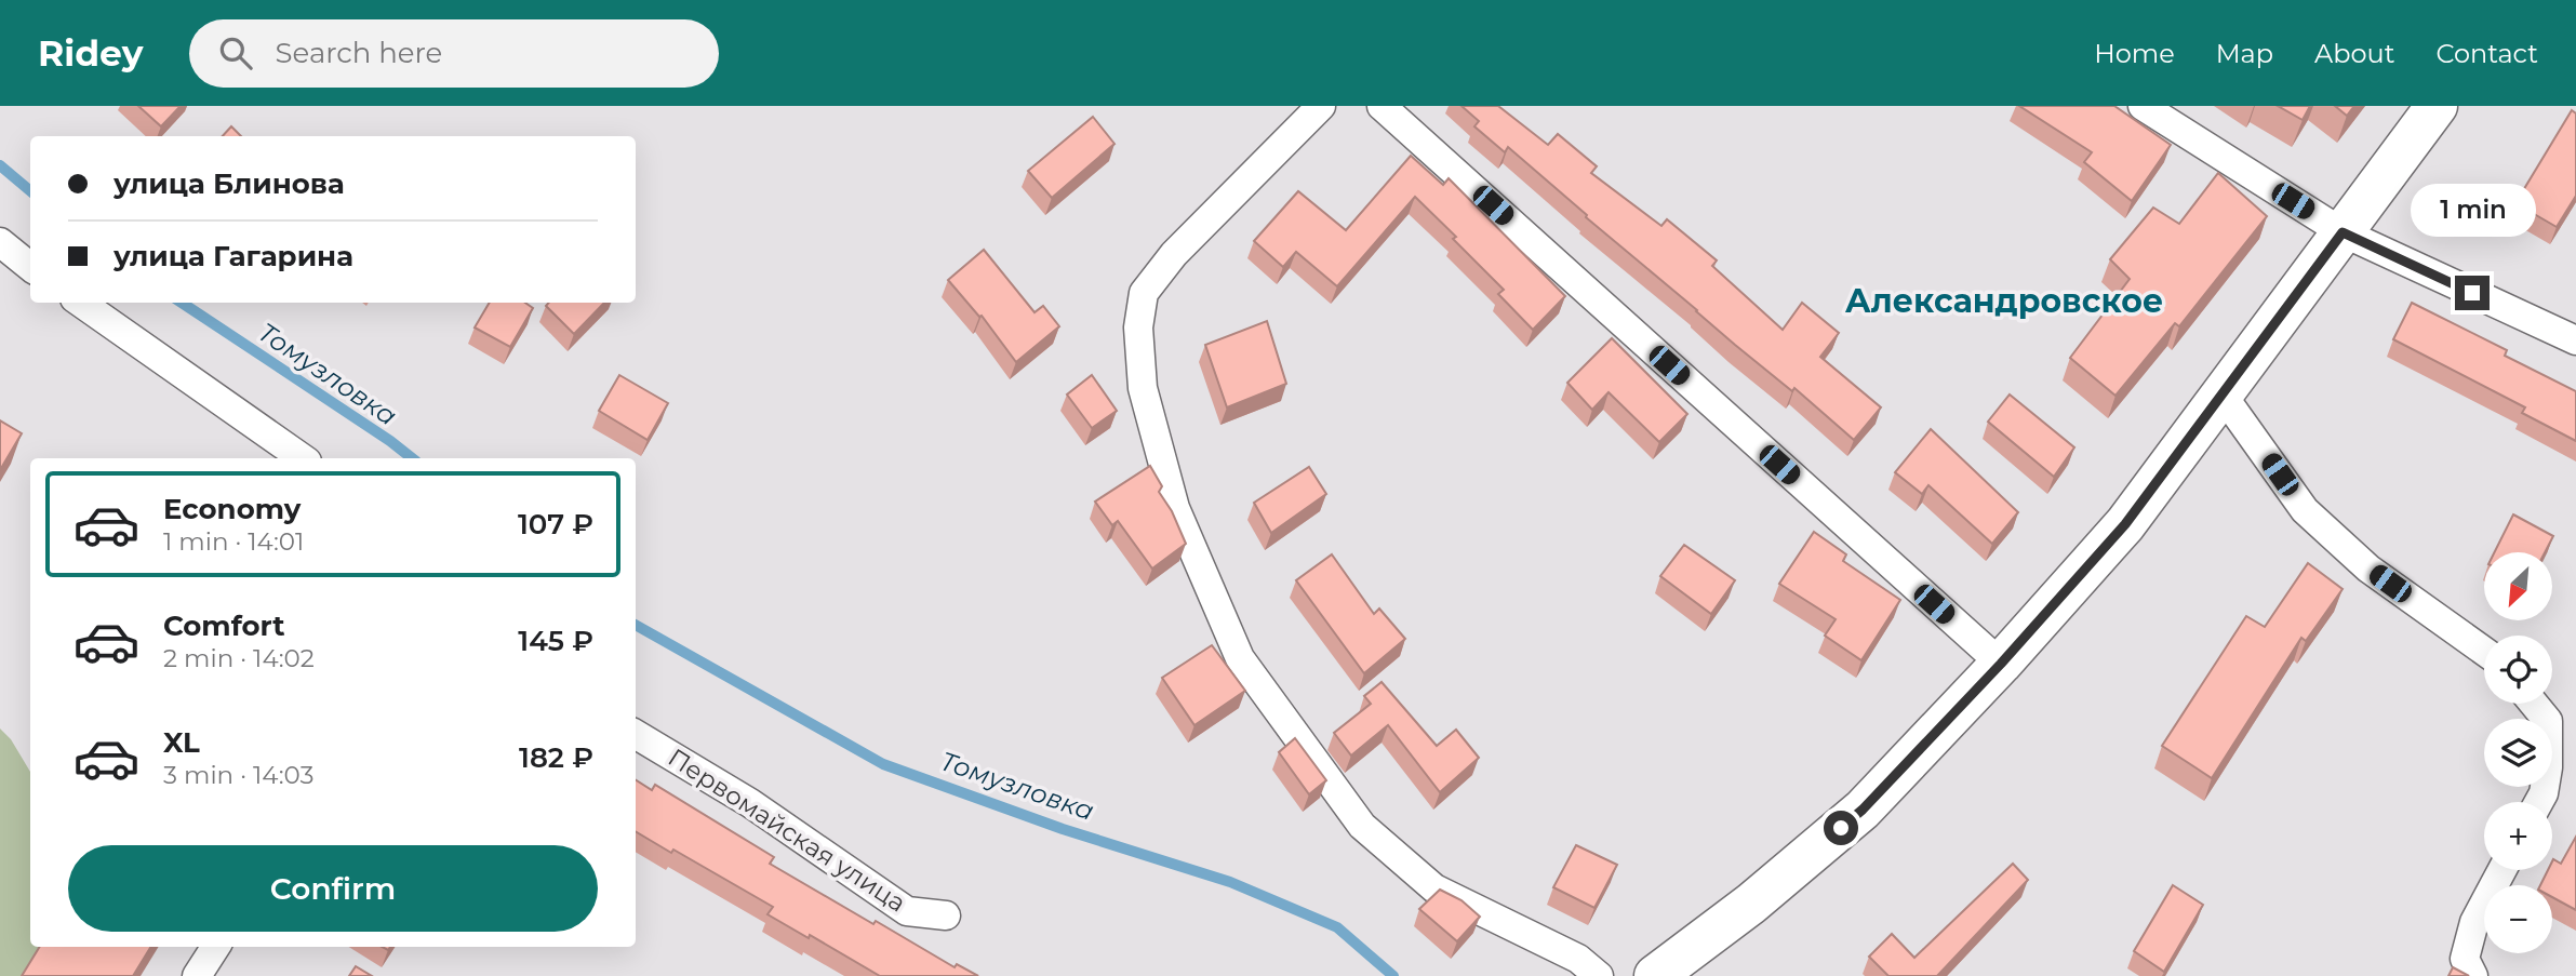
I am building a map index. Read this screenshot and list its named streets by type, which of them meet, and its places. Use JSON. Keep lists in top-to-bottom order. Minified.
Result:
{"streets":{"street":["Первомайская улица"]},"districts":["Александровское"],"water":["Томузловка"],"north":"bottom left","page":{"header":"Ridey","search":"Search here","nav":["Home","Map","About","Contact"],"banner":["улица Блинова","улица Гагарина"],"bubble":"1 min","list":[{"name":"Economy","note":"1 min · 14:01","value":"107 ₽"},{"name":"Comfort","note":"2 min · 14:02","value":"145 ₽"},{"name":"XL","note":"3 min · 14:03","value":"182 ₽"}],"map_buttons":["+","−"],"buttons":"Confirm"}}
